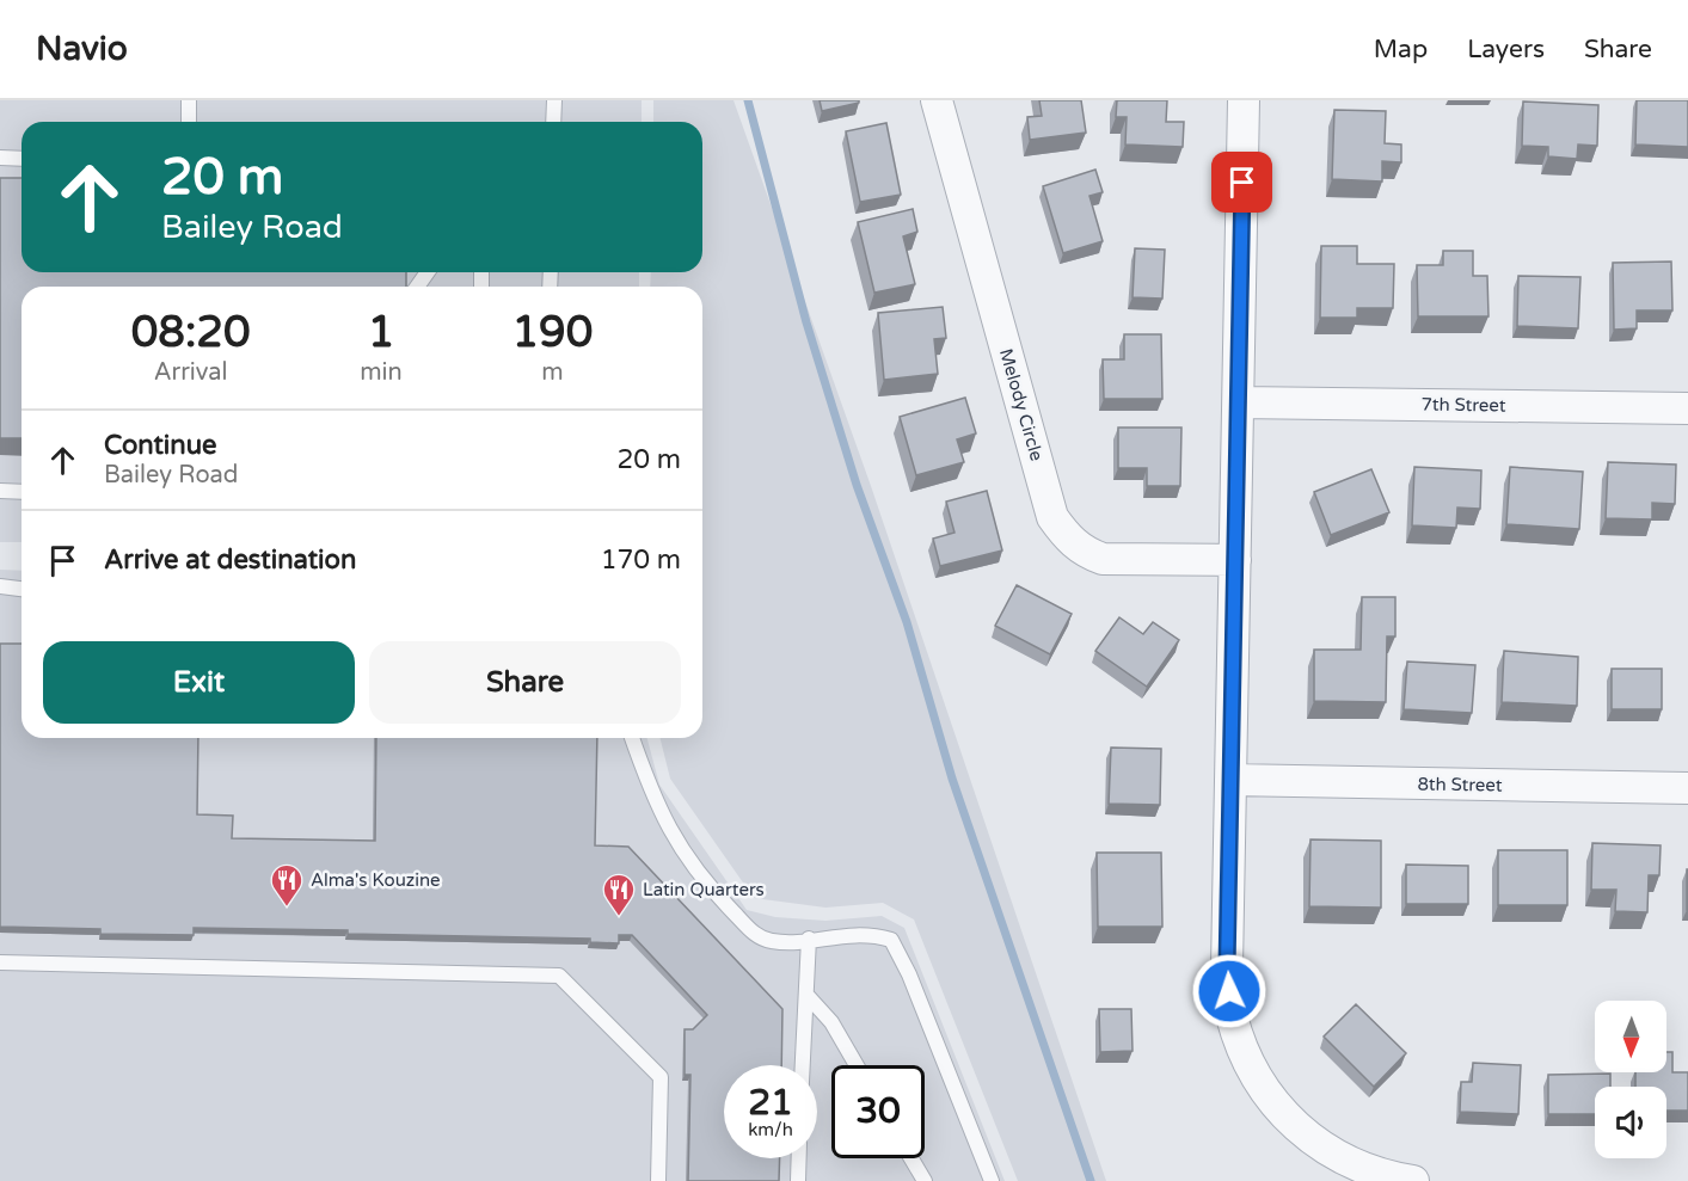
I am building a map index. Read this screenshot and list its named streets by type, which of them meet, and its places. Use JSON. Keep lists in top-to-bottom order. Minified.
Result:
{"streets":{"street":["Melody Circle","7th Street","8th Street"]},"places":{"restaurant":["Alma's Kouzine","Latin Quarters"]},"north":"bottom","page":{"header":"Navio","nav":["Map","Layers","Share"],"turn":["20 m","Bailey Road"],"eta":["08:20","Arrival","1","min","190","m"],"list":[{"name":"Continue","note":"Bailey Road","value":"20 m"},{"name":"Arrive at destination","value":"170 m"}],"buttons":["Exit","Share"],"speed":"21 km/h","limit":"30"}}
